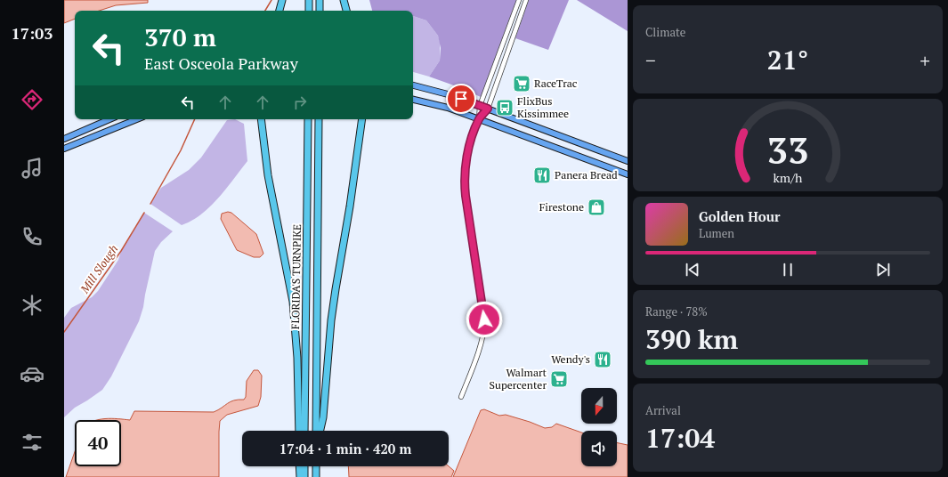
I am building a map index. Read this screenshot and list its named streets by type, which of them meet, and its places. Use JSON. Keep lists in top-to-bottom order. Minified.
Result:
{"streets":{"highway":["FLORIDA'S TURNPIKE"]},"water":["Mill Slough"],"places":{"supermarket":["RaceTrac","Walmart Supercenter"],"bus stop":["FlixBus Kissimmee"],"restaurant":["Panera Bread","Wendy's"],"shop":["Firestone"]},"north":"bottom","page":{"tabs":"17:03","tile":["Climate",["Range · 78%","390 km"],["Arrival","17:04"]],"turn":["370 m","East Osceola Parkway"],"heat":["−","21°","+"],"song":["Golden Hour","Lumen"],"limit":"40","trip":"17:04 · 1 min · 420 m","gauge":["33","km/h"]}}
